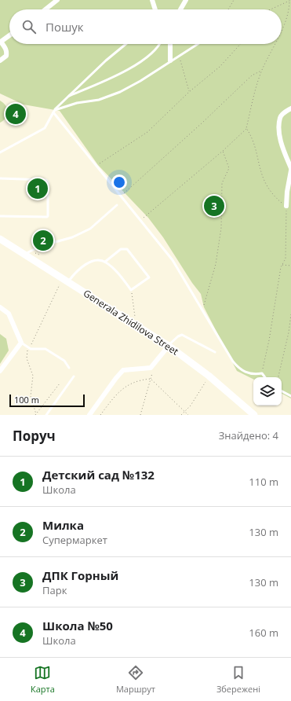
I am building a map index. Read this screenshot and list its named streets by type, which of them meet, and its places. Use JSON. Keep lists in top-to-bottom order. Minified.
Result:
{"streets":{"main road":["Generala Zhidilova Street"]},"scale_bar":"100 m","page":{"search":"Пошук","pins":["4","1","3","2"],"scale":"100 m","heading":["Поруч","Знайдено: 4"],"list":[{"mark":"1","name":"Детский сад №132","note":"Школа","value":"110 m"},{"mark":"2","name":"Милка","note":"Супермаркет","value":"130 m"},{"mark":"3","name":"ДПК Горный","note":"Парк","value":"130 m"},{"mark":"4","name":"Школа №50","note":"Школа","value":"160 m"}],"nav":["Карта","Маршрут","Збережені"]}}
